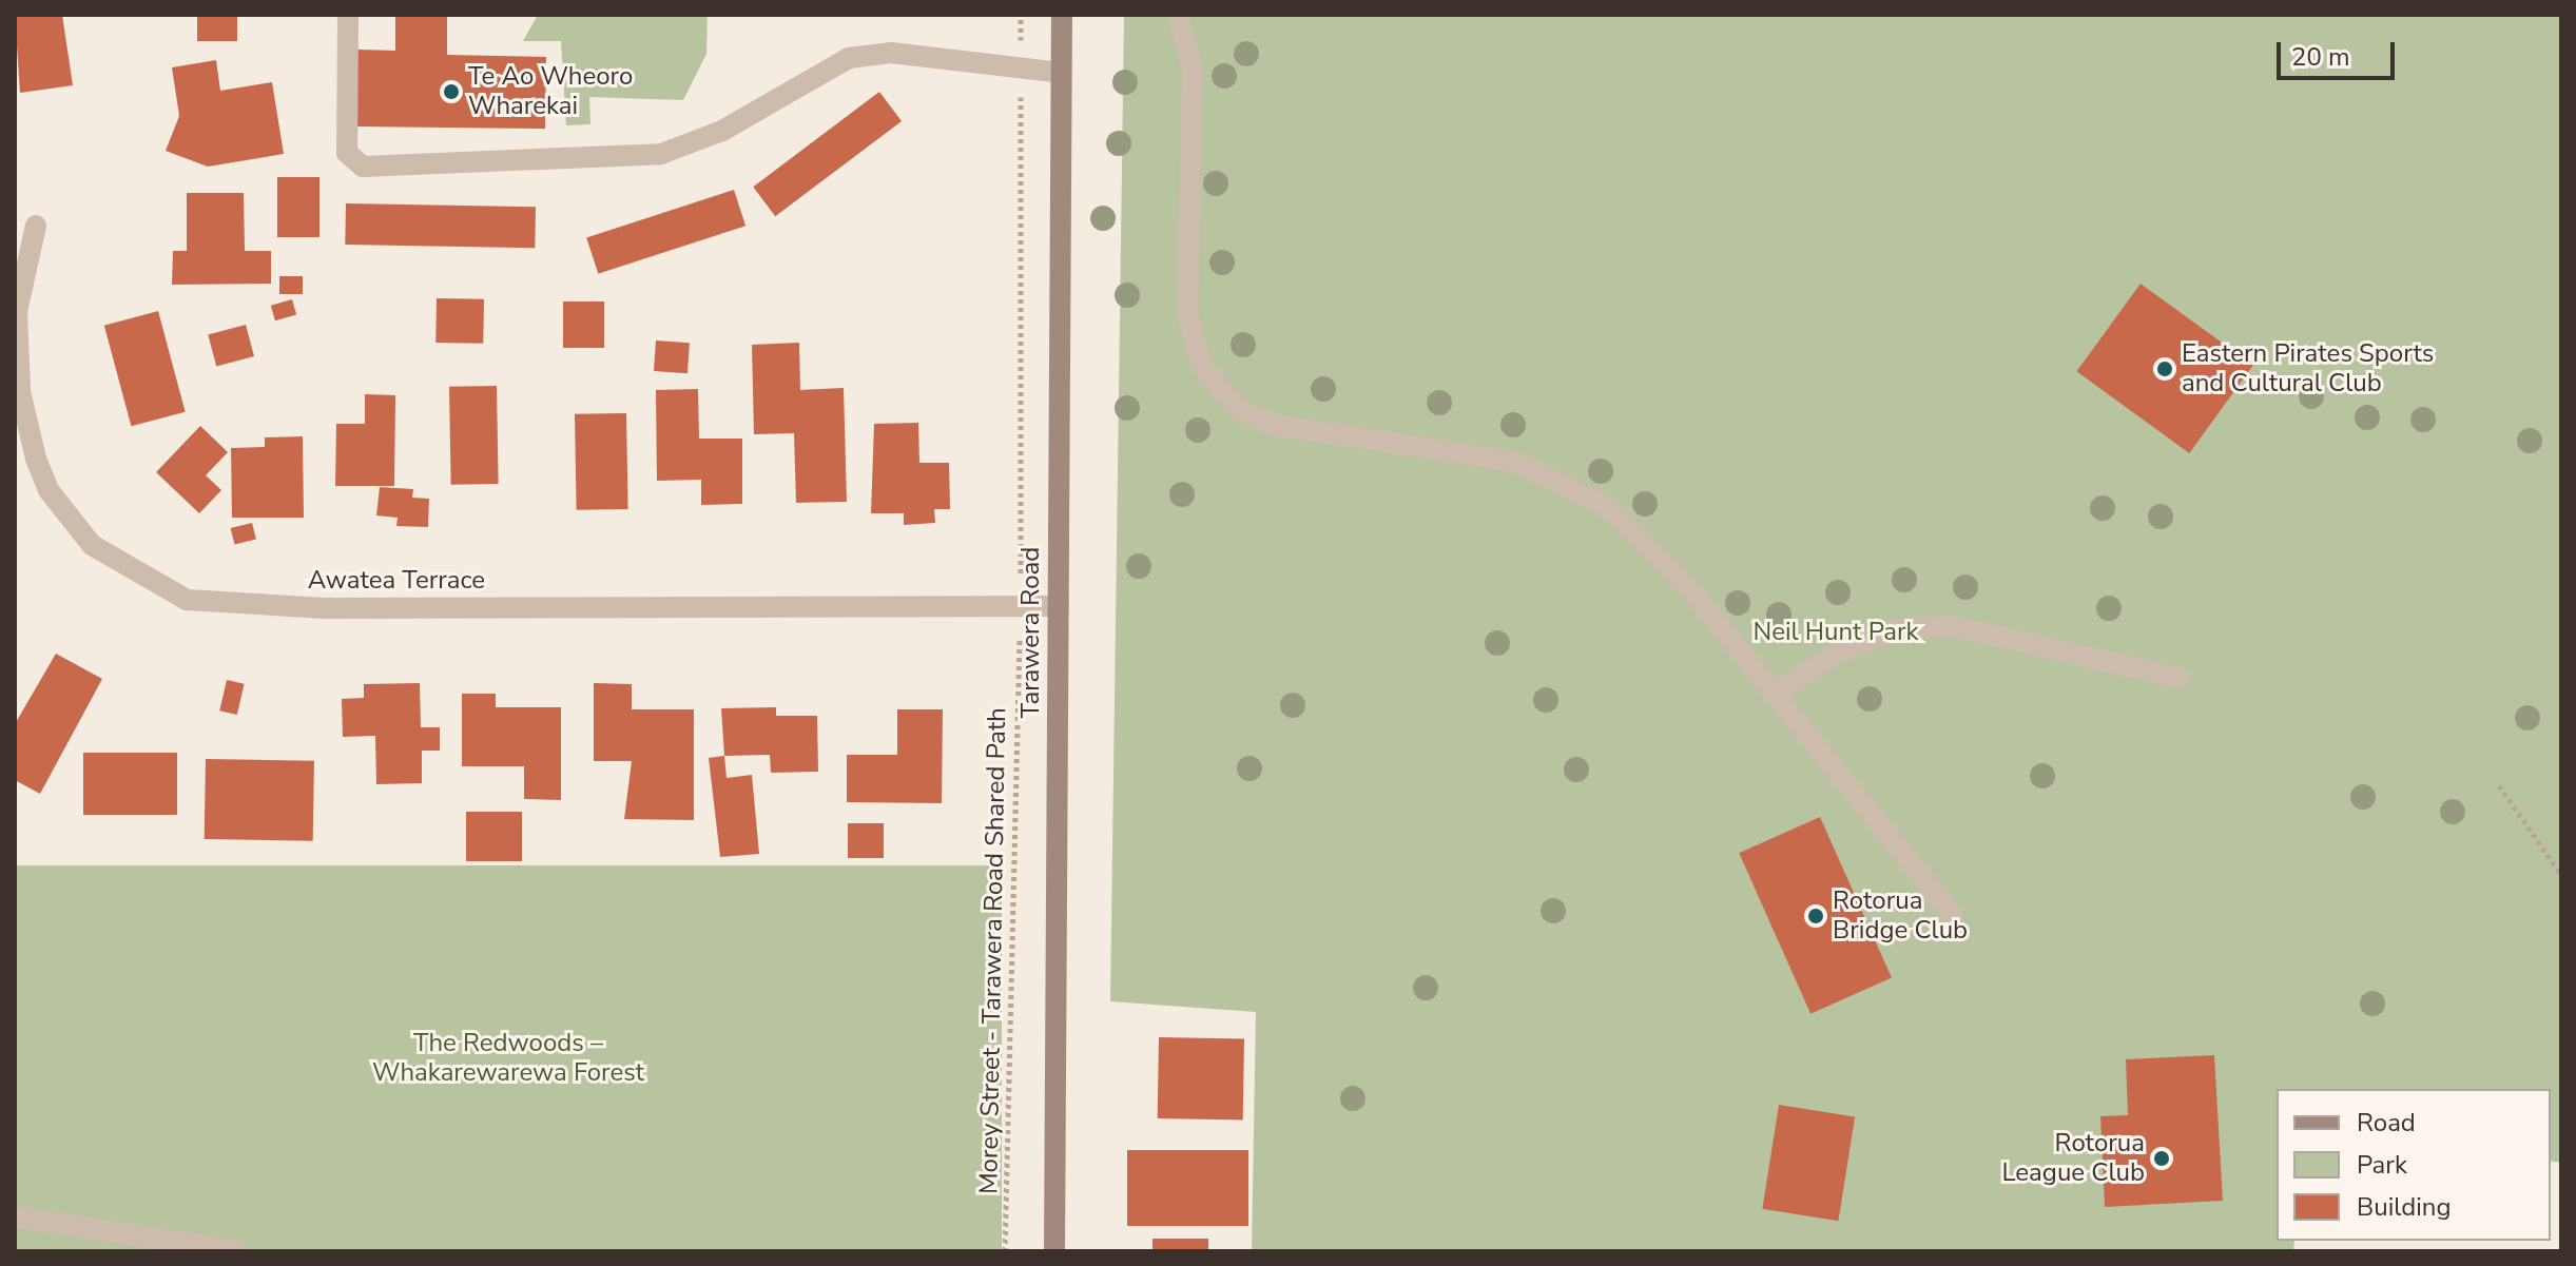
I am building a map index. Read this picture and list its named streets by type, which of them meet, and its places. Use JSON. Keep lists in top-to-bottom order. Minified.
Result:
{"streets":{"main road":["Tarawera Road"],"street":["Awatea Terrace"],"path":["Morey Street - Tarawera Road Shared Path"]},"crossings":[["Awatea Terrace","Tarawera Road"]],"parks":["Neil Hunt Park","The Redwoods – Whakarewarewa Forest"],"places":["Te Ao Wheoro Wharekai","Eastern Pirates Sports and Cultural Club","Rotorua Bridge Club","Rotorua League Club"],"legend":["Road","Park","Building"],"scale_bar":"20 m"}
